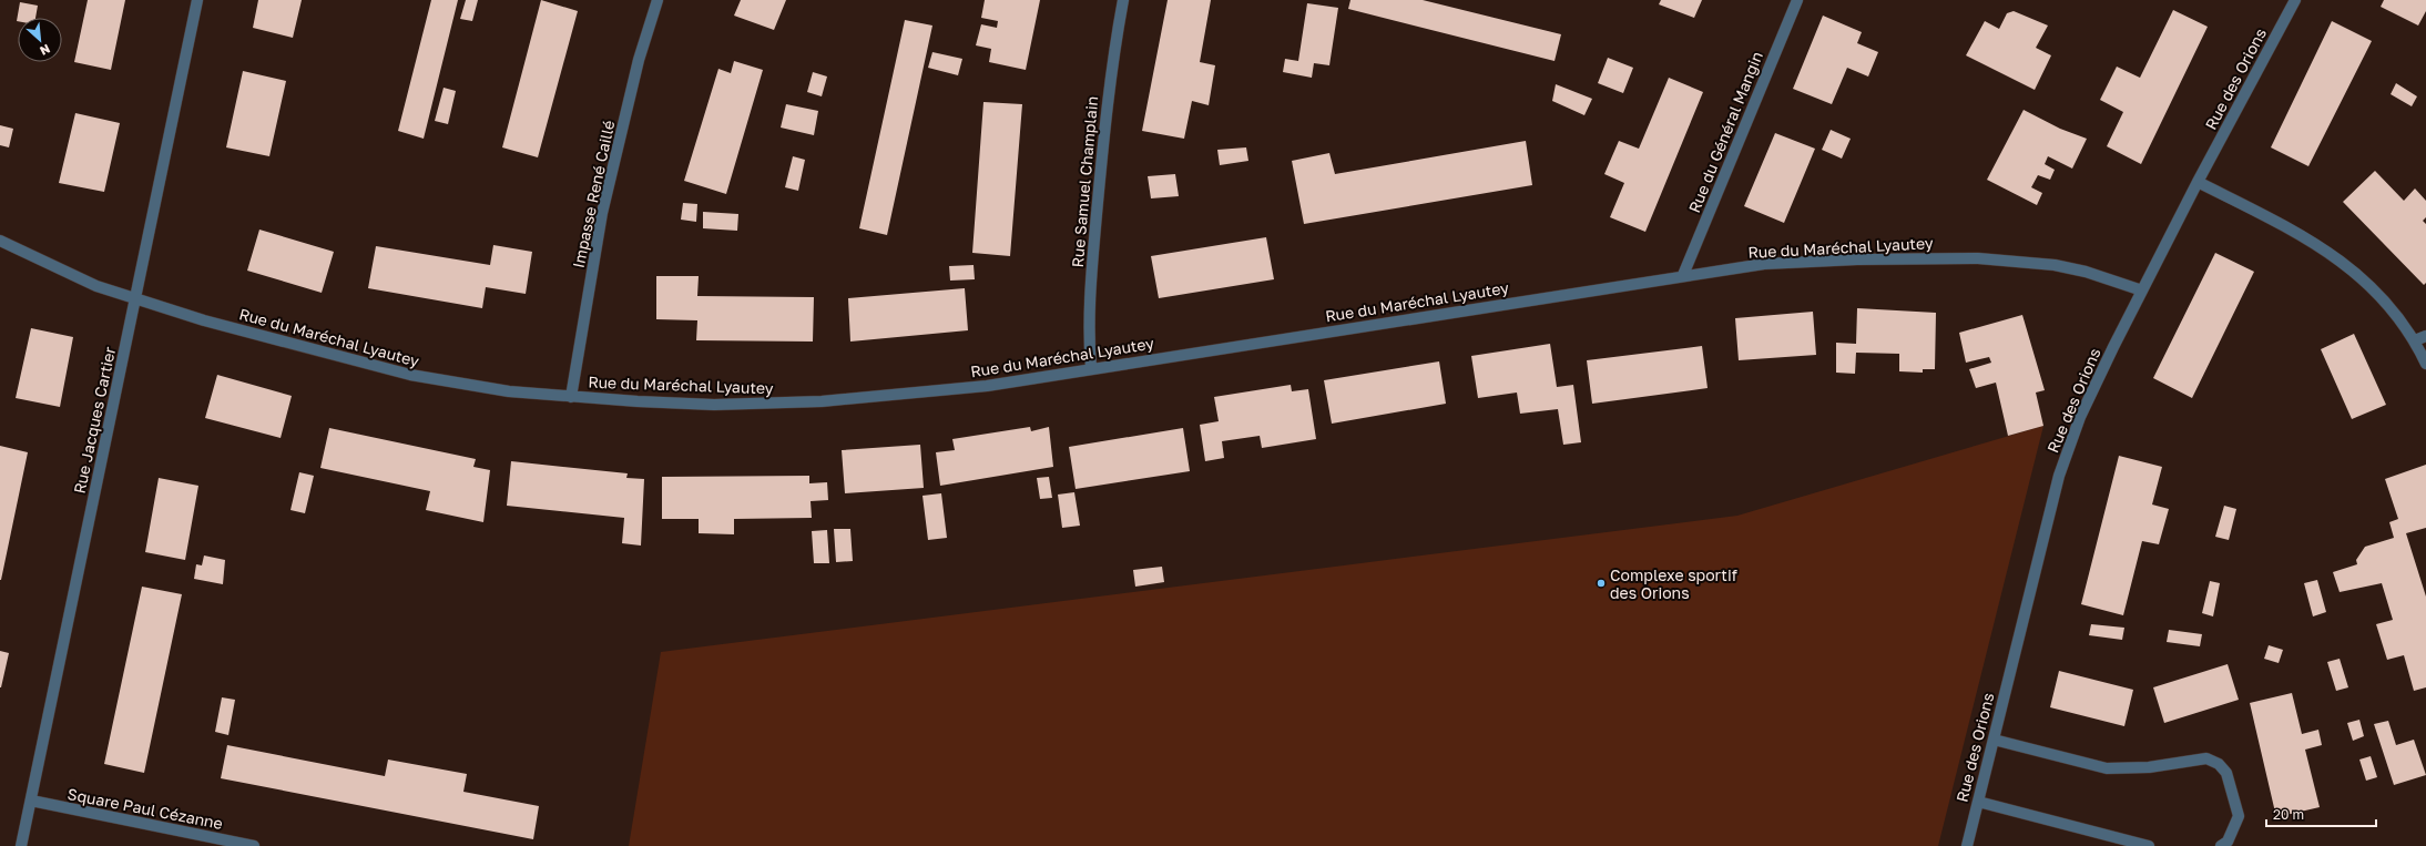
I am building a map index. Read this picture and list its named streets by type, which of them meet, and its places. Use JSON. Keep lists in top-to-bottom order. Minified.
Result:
{"streets":{"street":["Rue des Orions","Rue du Général Mangin","Rue Samuel Champlain","Impasse René Caillé","Rue du Maréchal Lyautey","Rue Jacques Cartier","Square Paul Cézanne"]},"crossings":[["Rue des Orions","Rue du Maréchal Lyautey"],["Rue du Général Mangin","Rue du Maréchal Lyautey"],["Rue Samuel Champlain","Rue du Maréchal Lyautey"],["Impasse René Caillé","Rue du Maréchal Lyautey"],["Rue du Maréchal Lyautey","Rue Jacques Cartier"],["Rue Jacques Cartier","Square Paul Cézanne"]],"places":["Complexe sportif des Orions"],"scale_bar":"20 m","north":"bottom right"}
